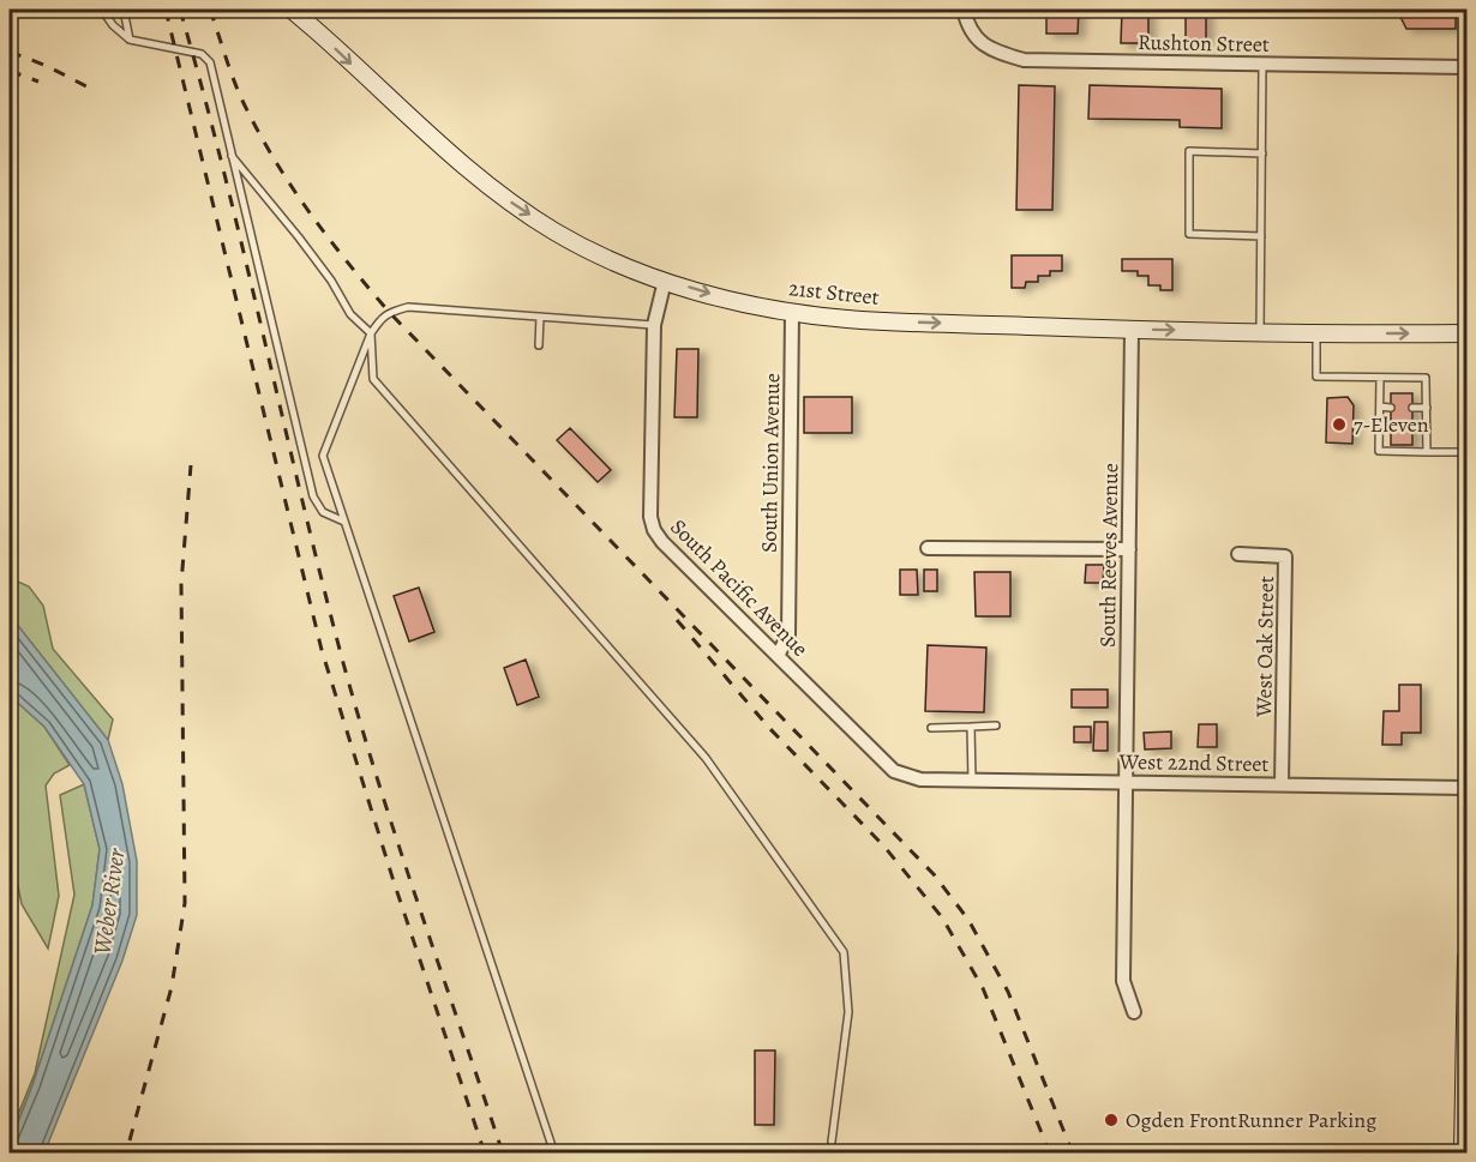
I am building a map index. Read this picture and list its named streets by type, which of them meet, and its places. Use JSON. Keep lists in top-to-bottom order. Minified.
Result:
{"streets":{"main road":["21st Street"],"street":["Rushton Street","South Union Avenue","South Reeves Avenue","South Pacific Avenue","West Oak Street","West 22nd Street"]},"crossings":[["21st Street","South Union Avenue"],["21st Street","South Reeves Avenue"],["21st Street","South Pacific Avenue"],["South Union Avenue","South Pacific Avenue"],["South Reeves Avenue","West 22nd Street"],["South Pacific Avenue","West 22nd Street"],["West Oak Street","West 22nd Street"]],"one_way":["21st Street"],"water":["Weber River"],"places":["7-Eleven","Ogden FrontRunner Parking"]}
